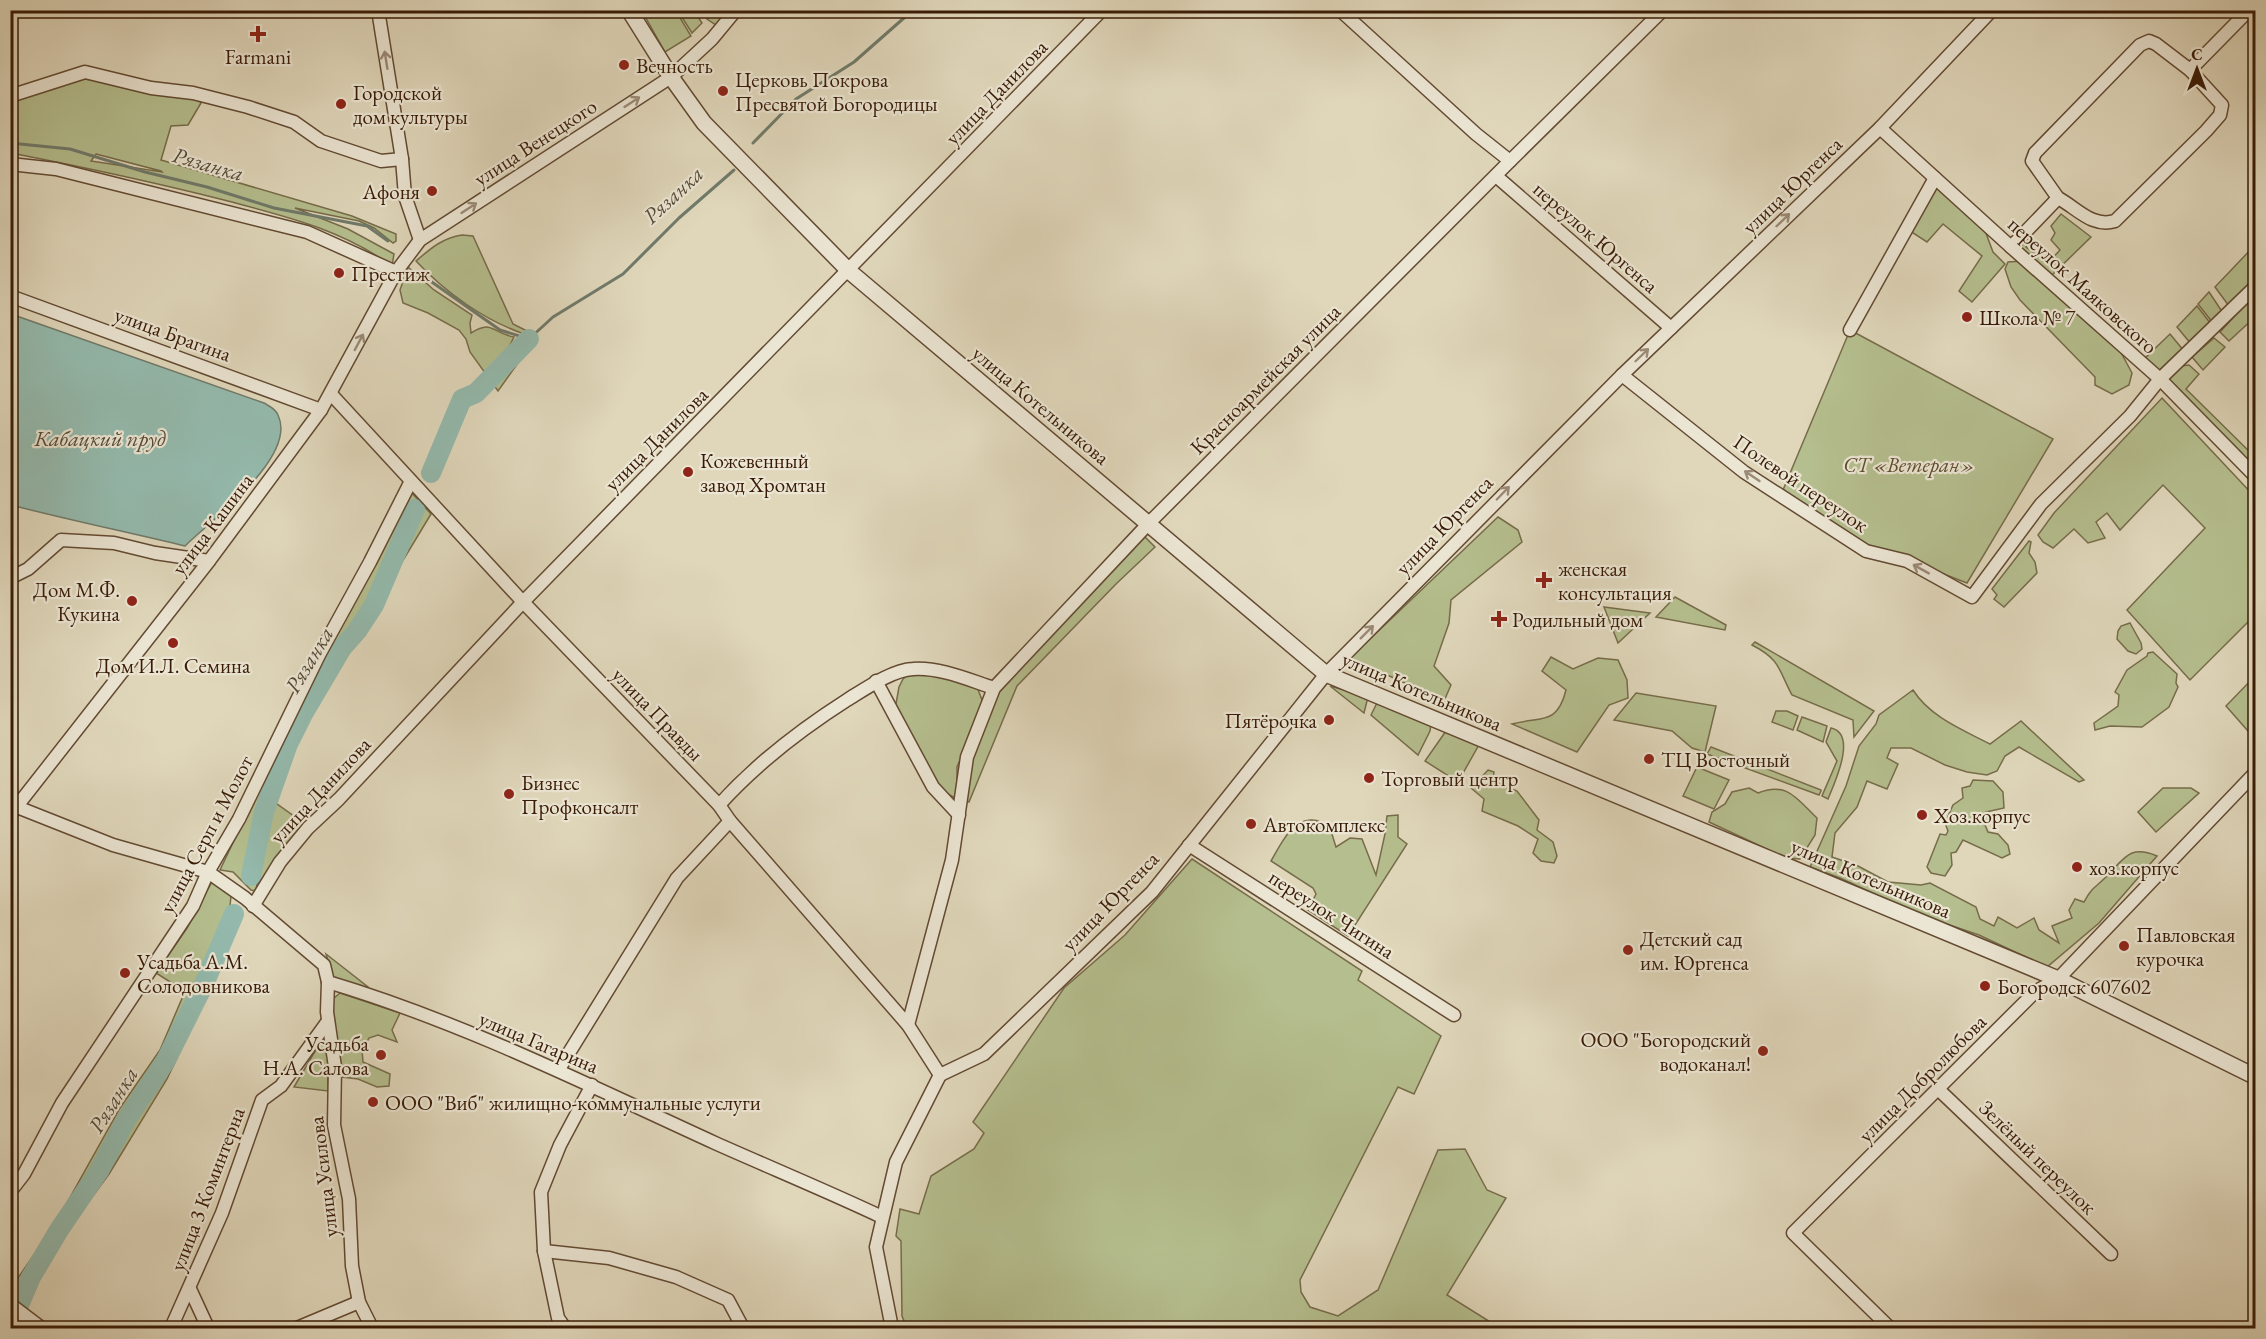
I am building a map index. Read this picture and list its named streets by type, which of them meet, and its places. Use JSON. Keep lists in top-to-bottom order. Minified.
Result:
{"streets":{"street":["улица Данилова","улица Венецкого","улица Юргенса","переулок Юргенса","переулок Маяковского","улица Брагина","Красноармейская улица","улица Котельникова","Полевой переулок","улица Кашина","улица Правды","улица Серп и Молот","переулок Чигина","улица Гагарина","улица Добролюбова","Зелёный переулок","улица Усилова","улица 3 Коминтерна"]},"crossings":[["улица Данилова","улица Котельникова"],["улица Данилова","улица Правды"],["улица Венецкого","улица Котельникова"],["улица Венецкого","улица Кашина"],["улица Юргенса","переулок Юргенса"],["улица Юргенса","переулок Маяковского"],["улица Юргенса","улица Котельникова"],["улица Юргенса","Полевой переулок"],["улица Юргенса","улица Правды"],["улица Юргенса","переулок Чигина"],["переулок Юргенса","Красноармейская улица"],["переулок Маяковского","Полевой переулок"],["улица Брагина","улица Кашина"],["Красноармейская улица","улица Котельникова"],["Красноармейская улица","улица Правды"],["улица Котельникова","улица Добролюбова"],["улица Кашина","улица Правды"],["улица Правды","улица Серп и Молот"],["улица Гагарина","улица Усилова"],["улица Добролюбова","Зелёный переулок"],["улица Усилова","улица 3 Коминтерна"]],"one_way":["улица Венецкого","улица Юргенса"],"water":["Рязанка","Кабацкий пруд"],"parks":["СТ «Ветеран»"],"places":{"health":["Farmani","женская консультация","Родильный дом"],"other":["Вечность","Церковь Покрова Пресвятой Богородицы","Городской дом культуры","Афоня","Престиж","Школа № 7","Кожевенный завод Хромтан","Дом М.Ф. Кукина","Дом И.Л. Семина","Пятёрочка","ТЦ Восточный","Торговый центр","Бизнес Профконсалт","Хоз.корпус","Автокомплекс","хоз.корпус","Павловская курочка","Детский сад им. Юргенса","Усадьба А.М. Солодовникова","Богородск 607602","ООО \"Богородский водоканал!","Усадьба Н.А. Салова","ООО \"Виб\" жилищно-коммунальные услуги"]},"north":"top"}
